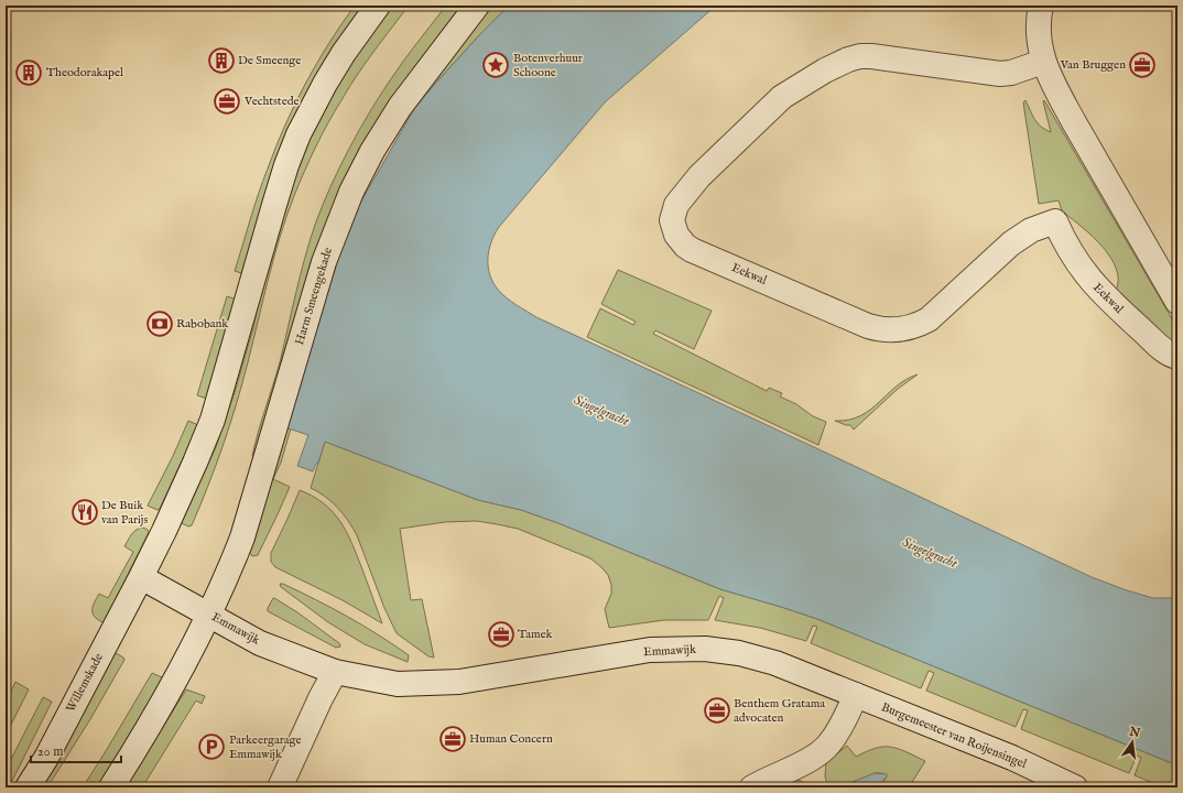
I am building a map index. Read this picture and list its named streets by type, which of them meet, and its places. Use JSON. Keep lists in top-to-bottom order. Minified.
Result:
{"streets":{"main road":["Eekwal","Harm Smeengekade","Emmawijk","Willemskade","Burgemeester van Roijensingel"]},"crossings":[["Harm Smeengekade","Emmawijk"],["Emmawijk","Willemskade"],["Emmawijk","Burgemeester van Roijensingel"]],"water":["Singelgracht"],"places":{"building":["De Smeenge","Theodorakapel"],"place":["Botenverhuur Schoone"],"office":["Van Bruggen","Vechtstede","Tamek","Benthem Gratama advocaten","Human Concern"],"bank":["Rabobank"],"restaurant":["De Buik van Parijs"],"parking":["Parkeergarage Emmawijk"]},"scale_bar":"20 m","north":"top"}
